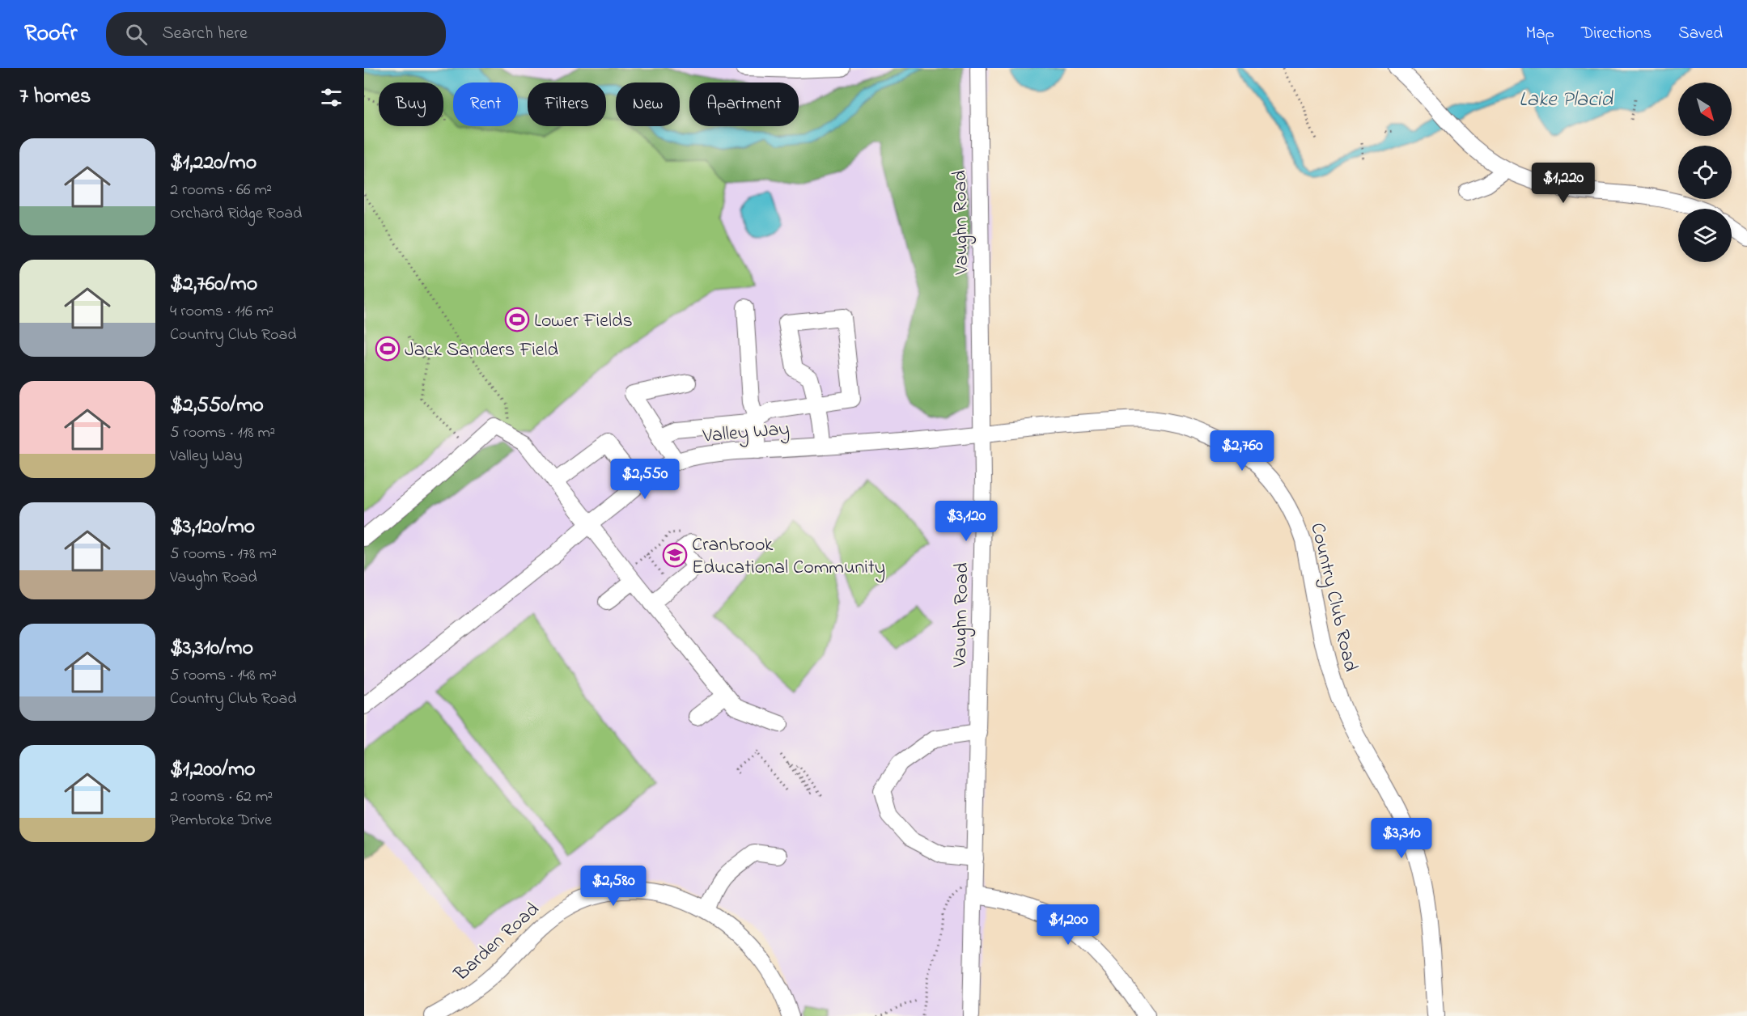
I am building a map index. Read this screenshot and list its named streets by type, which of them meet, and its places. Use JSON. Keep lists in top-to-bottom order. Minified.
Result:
{"streets":{"street":["Vaughn Road","Valley Way","Country Club Road","Barden Road"]},"crossings":[["Vaughn Road","Valley Way"],["Vaughn Road","Country Club Road"],["Valley Way","Country Club Road"]],"water":["Lake Placid"],"places":{"sports":["Lower Fields","Jack Sanders Field"],"school or university":["Cranbrook Educational Community"]},"north":"bottom right","page":{"header":"Roofr","search":"Search here","nav":["Map","Directions","Saved"],"heading":"7 homes","chip":["Buy","Rent","Filters","New","Apartment"],"list":[{"name":"$1,220/mo","note":"2 rooms · 66 m² · Orchard Ridge Road"},{"name":"$2,760/mo","note":"4 rooms · 116 m² · Country Club Road"},{"name":"$2,550/mo","note":"5 rooms · 118 m² · Valley Way"},{"name":"$3,120/mo","note":"5 rooms · 178 m² · Vaughn Road"},{"name":"$3,310/mo","note":"5 rooms · 148 m² · Country Club Road"},{"name":"$1,200/mo","note":"2 rooms · 62 m² · Pembroke Drive"}],"price":["$1,220","$2,760","$2,550","$3,120","$3,310","$2,580","$1,200"]}}
